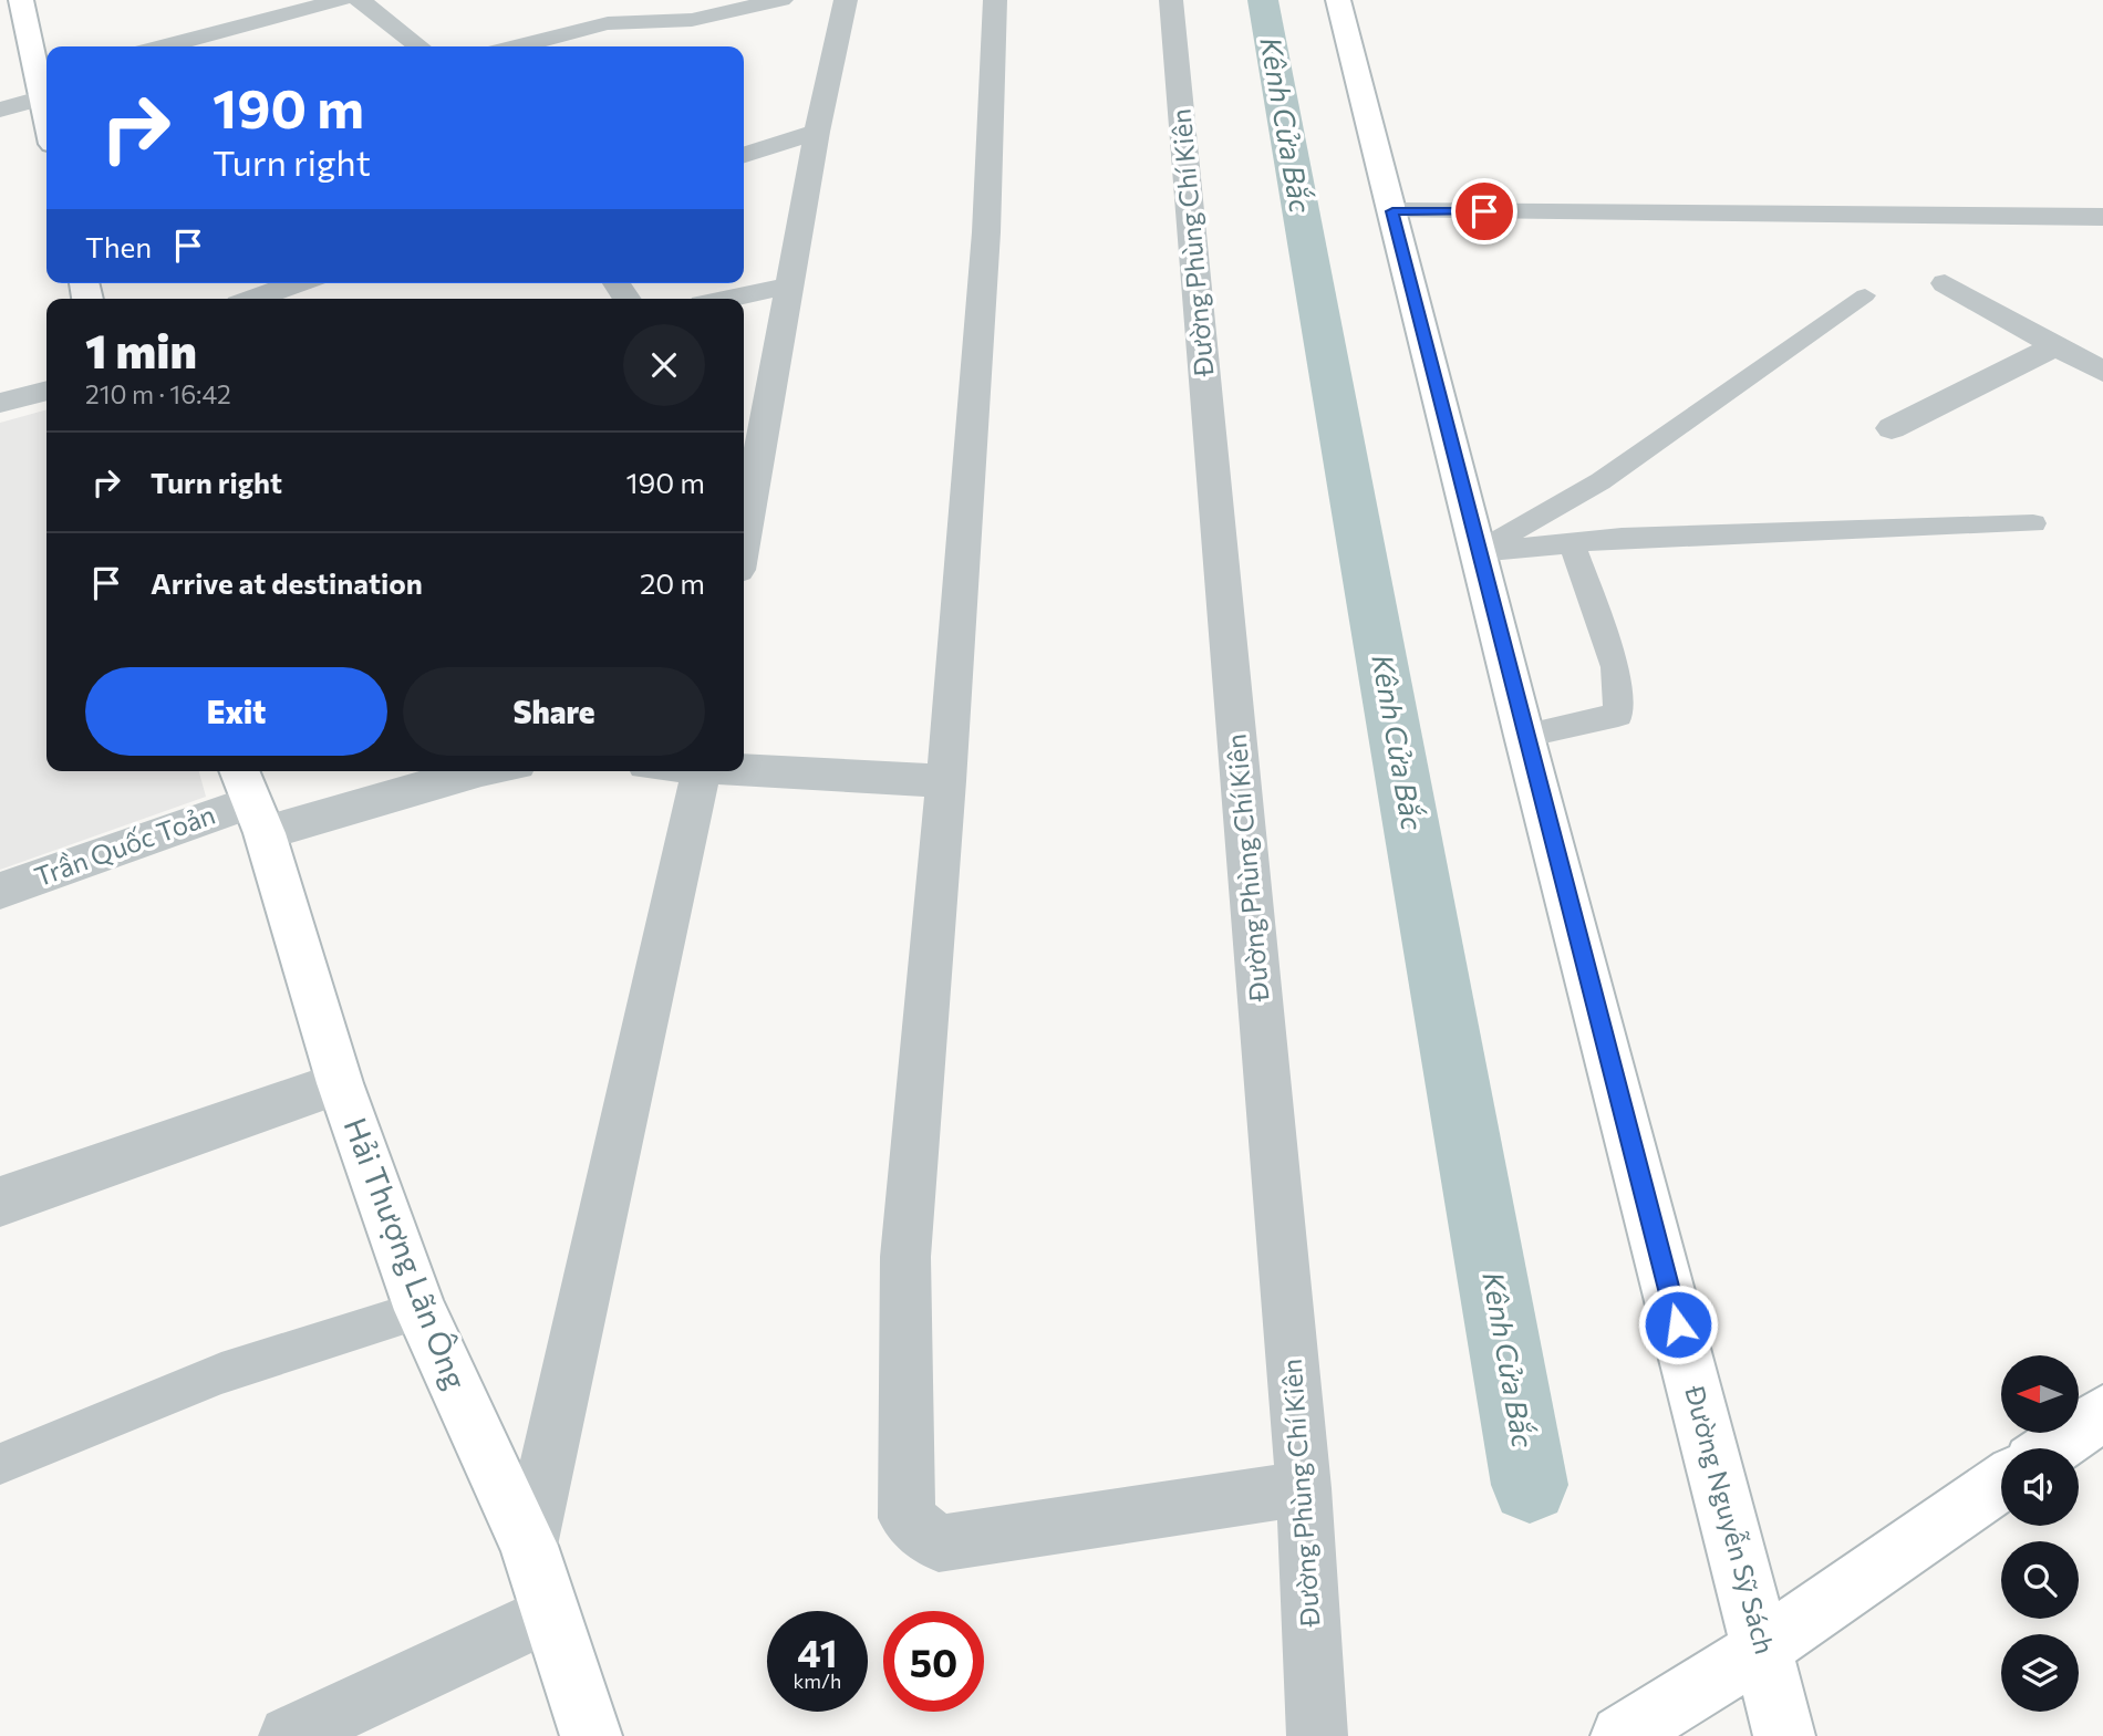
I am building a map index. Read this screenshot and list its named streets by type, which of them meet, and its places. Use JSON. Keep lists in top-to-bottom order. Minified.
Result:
{"streets":{"main road":["Hải Thượng Lãn Ông","Đường Nguyễn Sỹ Sách"],"street":["Đường Phùng Chí Kiên","Trần Quốc Toản"]},"crossings":[["Trần Quốc Toản","Hải Thượng Lãn Ông"]],"water":["Kênh Cửa Bắc"],"north":"left","page":{"turn":["190 m","Turn right"],"then":"Then","heading":["1 min","210 m · 16:42"],"list":[{"name":"Turn right","value":"190 m"},{"name":"Arrive at destination","value":"20 m"}],"buttons":["Exit","Share"],"speed":"41 km/h","limit":"50"}}
